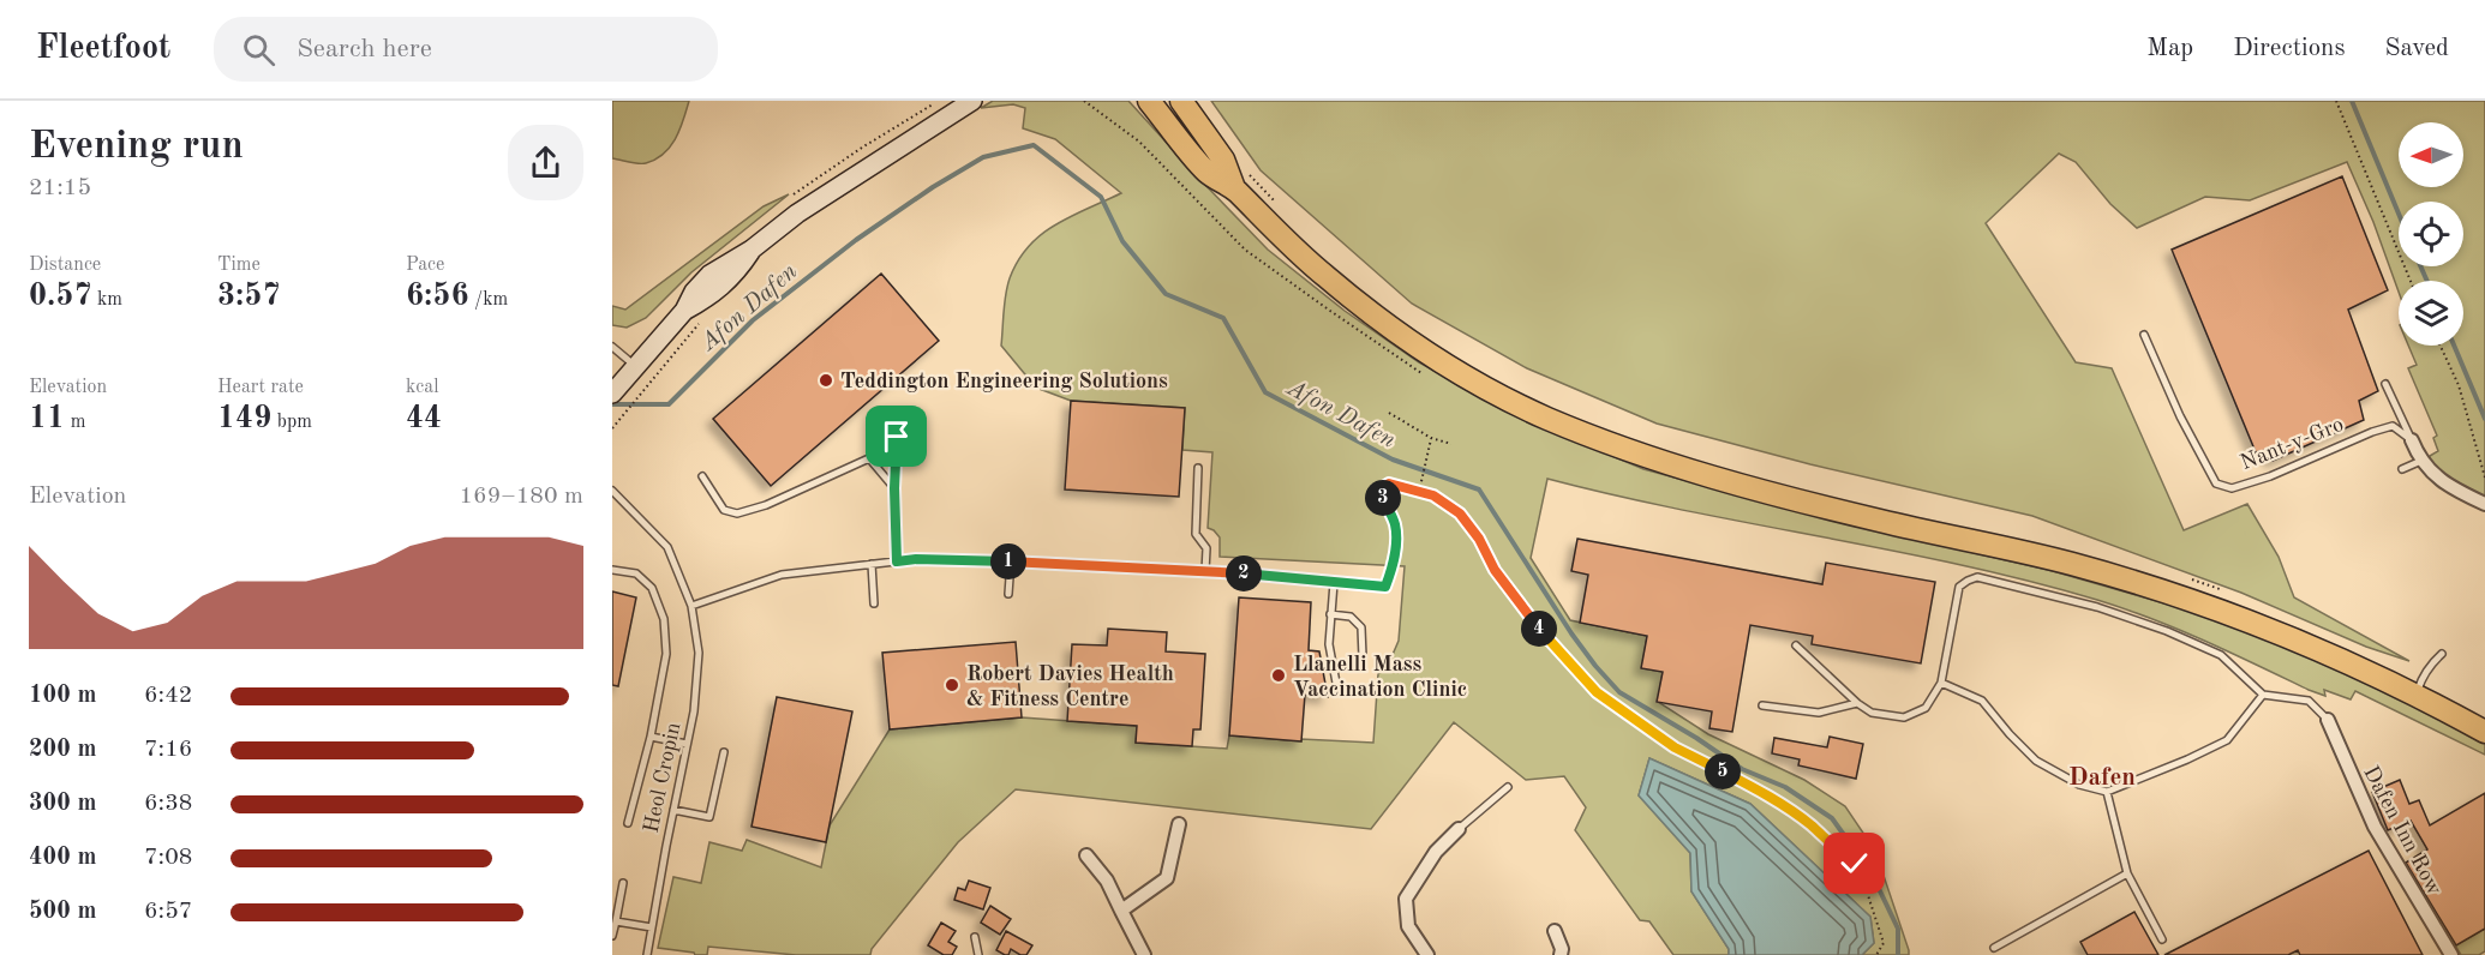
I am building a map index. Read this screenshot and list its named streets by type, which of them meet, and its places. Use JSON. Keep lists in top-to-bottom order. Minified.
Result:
{"streets":{"street":["Dafen Inn Row"],"lane":["Nant-y-Gro","Heol Cropin"]},"districts":["Dafen"],"water":["Afon Dafen"],"places":["Teddington Engineering Solutions","Llanelli Mass Vaccination Clinic","Robert Davies Health & Fitness Centre"],"north":"left","page":{"header":"Fleetfoot","search":"Search here","nav":["Map","Directions","Saved"],"heading":["Evening run","21:15"],"stats":[["Distance","0.57 km"],["Time","3:57"],["Pace","6:56 /km"],["Elevation","11 m"],["Heart rate","149 bpm"],["kcal","44"]],"chart":["Elevation","169–180 m"],"pins":["3","1","2","4","5"],"list":[{"name":"100 m","note":"6:42"},{"name":"200 m","note":"7:16"},{"name":"300 m","note":"6:38"},{"name":"400 m","note":"7:08"},{"name":"500 m","note":"6:57"}]}}
